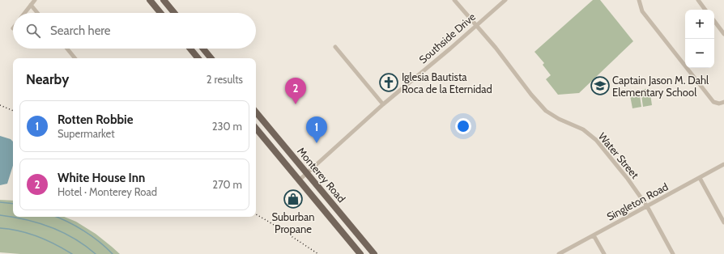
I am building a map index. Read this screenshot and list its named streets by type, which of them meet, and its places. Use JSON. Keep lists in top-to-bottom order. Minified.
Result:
{"streets":{"main road":["Monterey Road"],"street":["Southside Drive","Water Street","Singleton Road"]},"crossings":[["Southside Drive","Water Street"],["Southside Drive","Monterey Road"],["Water Street","Singleton Road"]],"places":{"church":["Iglesia Bautista Roca de la Eternidad"],"school or university":["Captain Jason M. Dahl Elementary School"],"shop":["Suburban Propane"]},"page":{"map_buttons":["+","−"],"search":"Search here","heading":["Nearby","2 results"],"pins":["2","1"],"list":[{"mark":"1","name":"Rotten Robbie","note":"Supermarket","value":"230 m"},{"mark":"2","name":"White House Inn","note":"Hotel · Monterey Road","value":"270 m"}]}}
